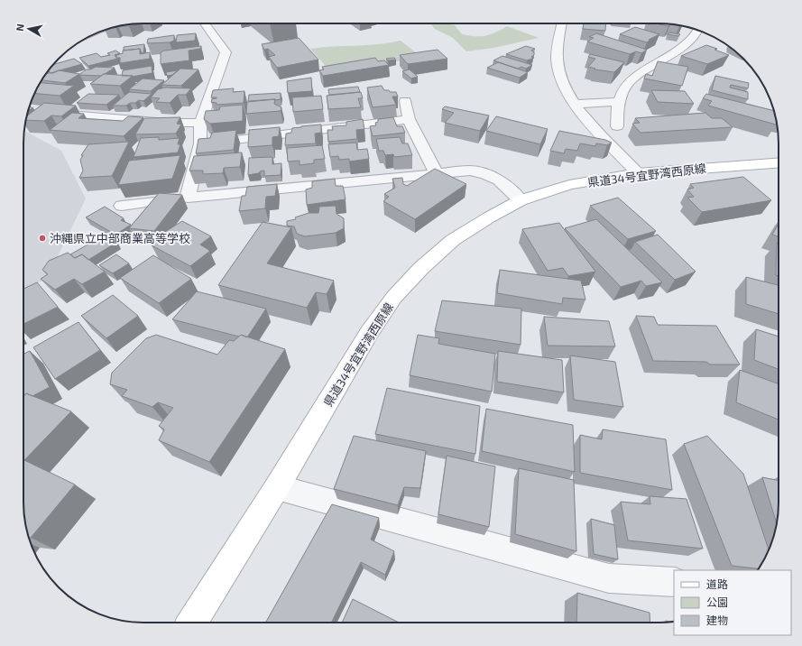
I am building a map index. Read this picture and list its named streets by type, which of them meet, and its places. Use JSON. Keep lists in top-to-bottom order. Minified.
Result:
{"streets":{"main road":["県道34号宜野湾西原線"]},"places":["沖縄県立中部商業高等学校"],"legend":["道路","公園","建物"],"north":"left"}
